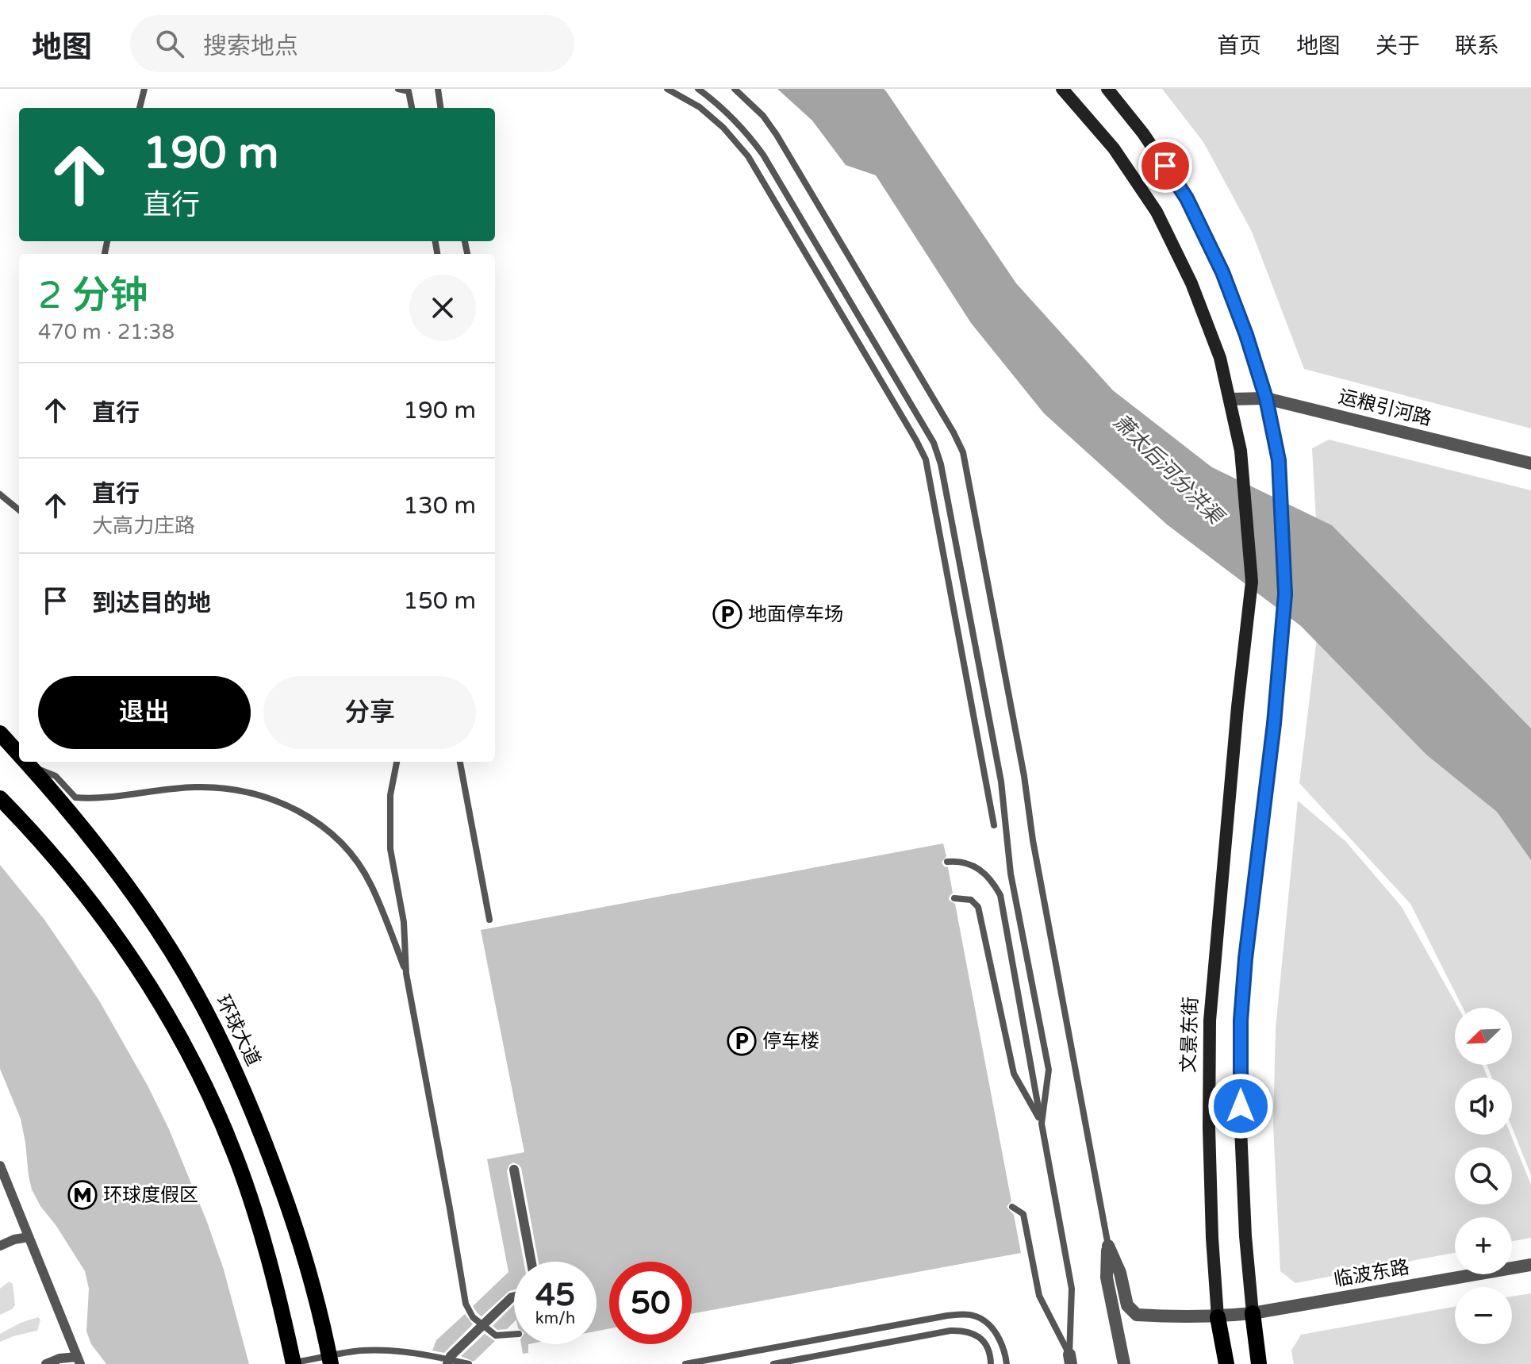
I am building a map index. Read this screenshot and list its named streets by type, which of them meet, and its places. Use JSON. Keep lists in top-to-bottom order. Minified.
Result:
{"streets":{"main road":["环球大道","文景东街"],"street":["运粮引河路","临波东路"]},"crossings":[["运粮引河路","文景东街"],["文景东街","临波东路"]],"water":["萧太后河分洪渠"],"places":{"parking":["地面停车场","停车楼"],"metro station":["环球度假区"]},"north":"bottom left","page":{"header":"地图","search":"搜索地点","nav":["首页","地图","关于","联系"],"turn":["190 m","直行"],"heading":["2 分钟","470 m · 21:38"],"list":[{"name":"直行","value":"190 m"},{"name":"直行","note":"大高力庄路","value":"130 m"},{"name":"到达目的地","value":"150 m"}],"buttons":["退出","分享"],"map_buttons":["+","−"],"speed":"45 km/h","limit":"50"}}
